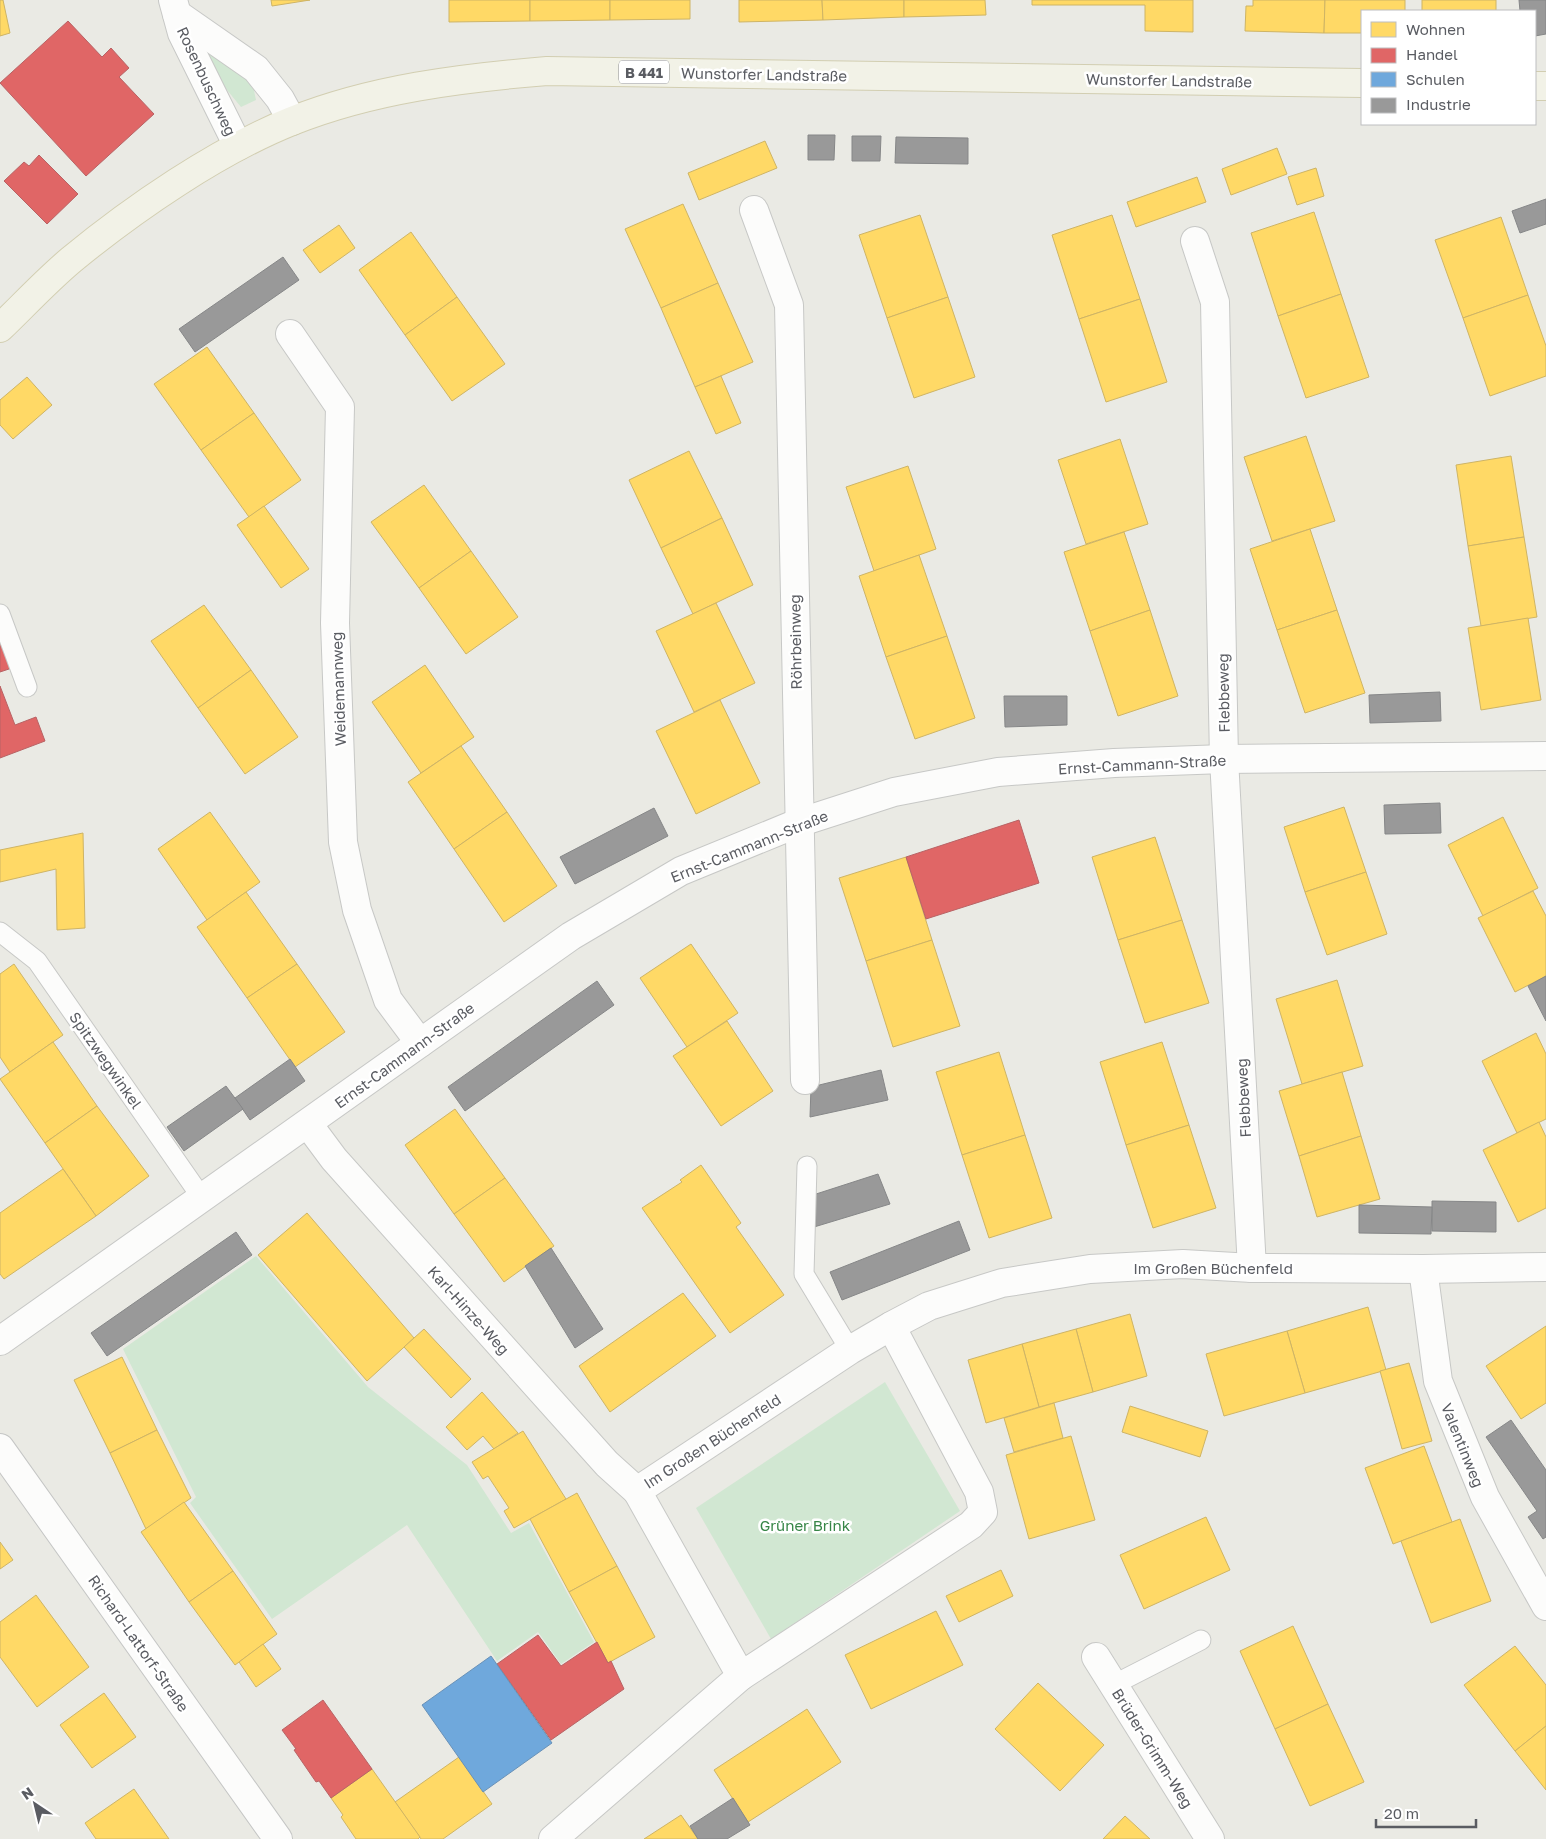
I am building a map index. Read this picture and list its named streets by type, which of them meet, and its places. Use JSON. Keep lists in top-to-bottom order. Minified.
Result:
{"streets":{"main road":["B 441","Wunstorfer Landstraße"],"street":["Rosenbuschweg","Röhrbeinweg","Weidemannweg","Flebbeweg","Ernst-Cammann-Straße","Im Großen Büchenfeld","Karl-Hinze-Weg","Valentinweg","Richard-Lattorf-Straße","Brüder-Grimm-Weg"],"lane":["Spitzwegwinkel"]},"crossings":[["Wunstorfer Landstraße","Rosenbuschweg"],["Röhrbeinweg","Ernst-Cammann-Straße"],["Weidemannweg","Ernst-Cammann-Straße"],["Flebbeweg","Ernst-Cammann-Straße"],["Flebbeweg","Im Großen Büchenfeld"],["Ernst-Cammann-Straße","Spitzwegwinkel"],["Ernst-Cammann-Straße","Karl-Hinze-Weg"],["Im Großen Büchenfeld","Karl-Hinze-Weg"],["Im Großen Büchenfeld","Valentinweg"]],"parks":["Grüner Brink"],"legend":["Wohnen","Handel","Schulen","Industrie"],"scale_bar":"20 m","north":"top left"}
